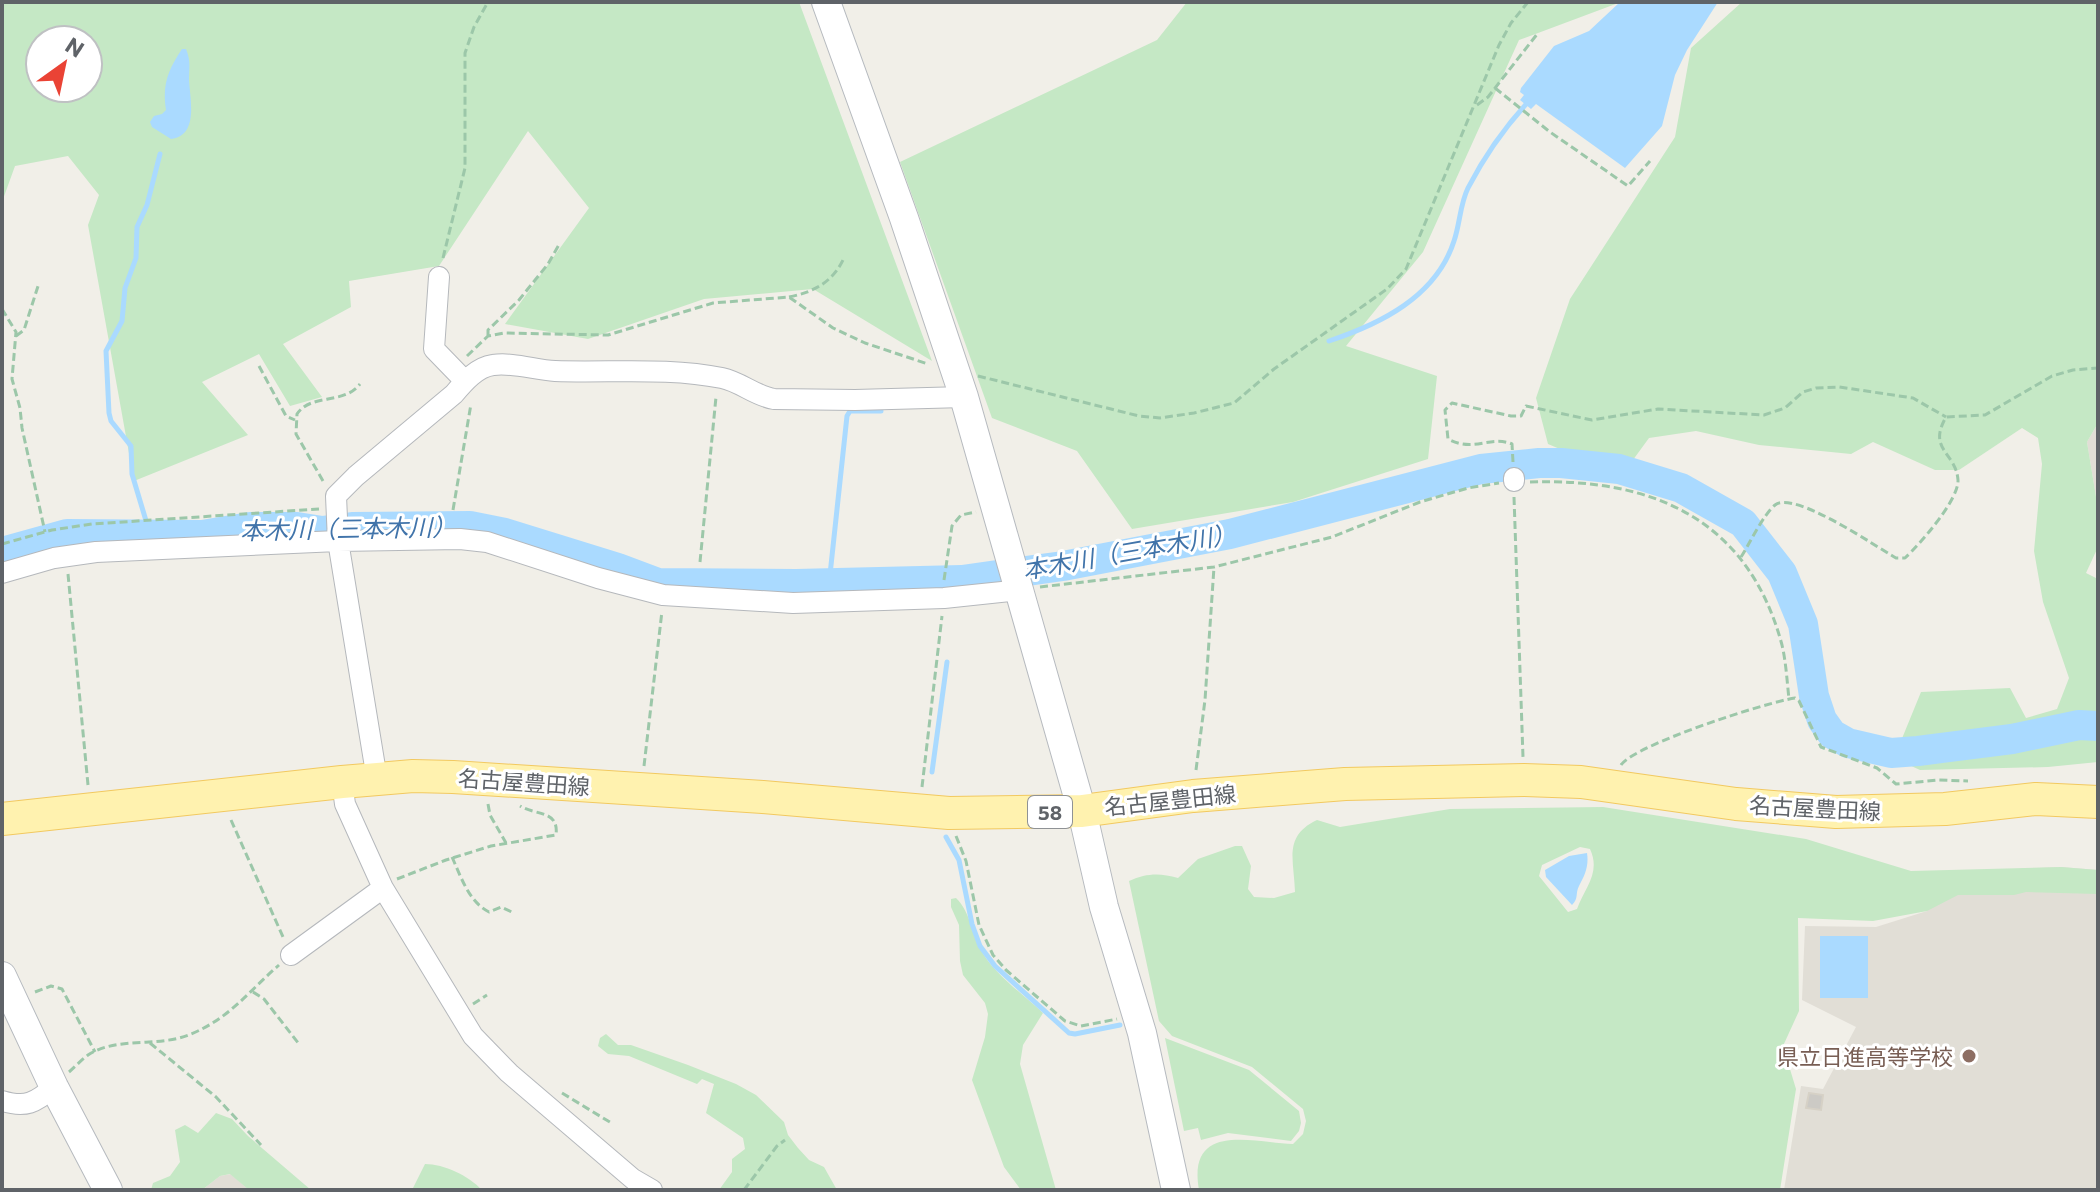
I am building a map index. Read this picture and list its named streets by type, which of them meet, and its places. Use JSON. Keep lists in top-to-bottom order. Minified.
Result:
{"streets":{"main road":["名古屋豊田線","58"]},"water":["本木川（三本木川）"],"places":["県立日進高等学校"],"north":"top right"}
